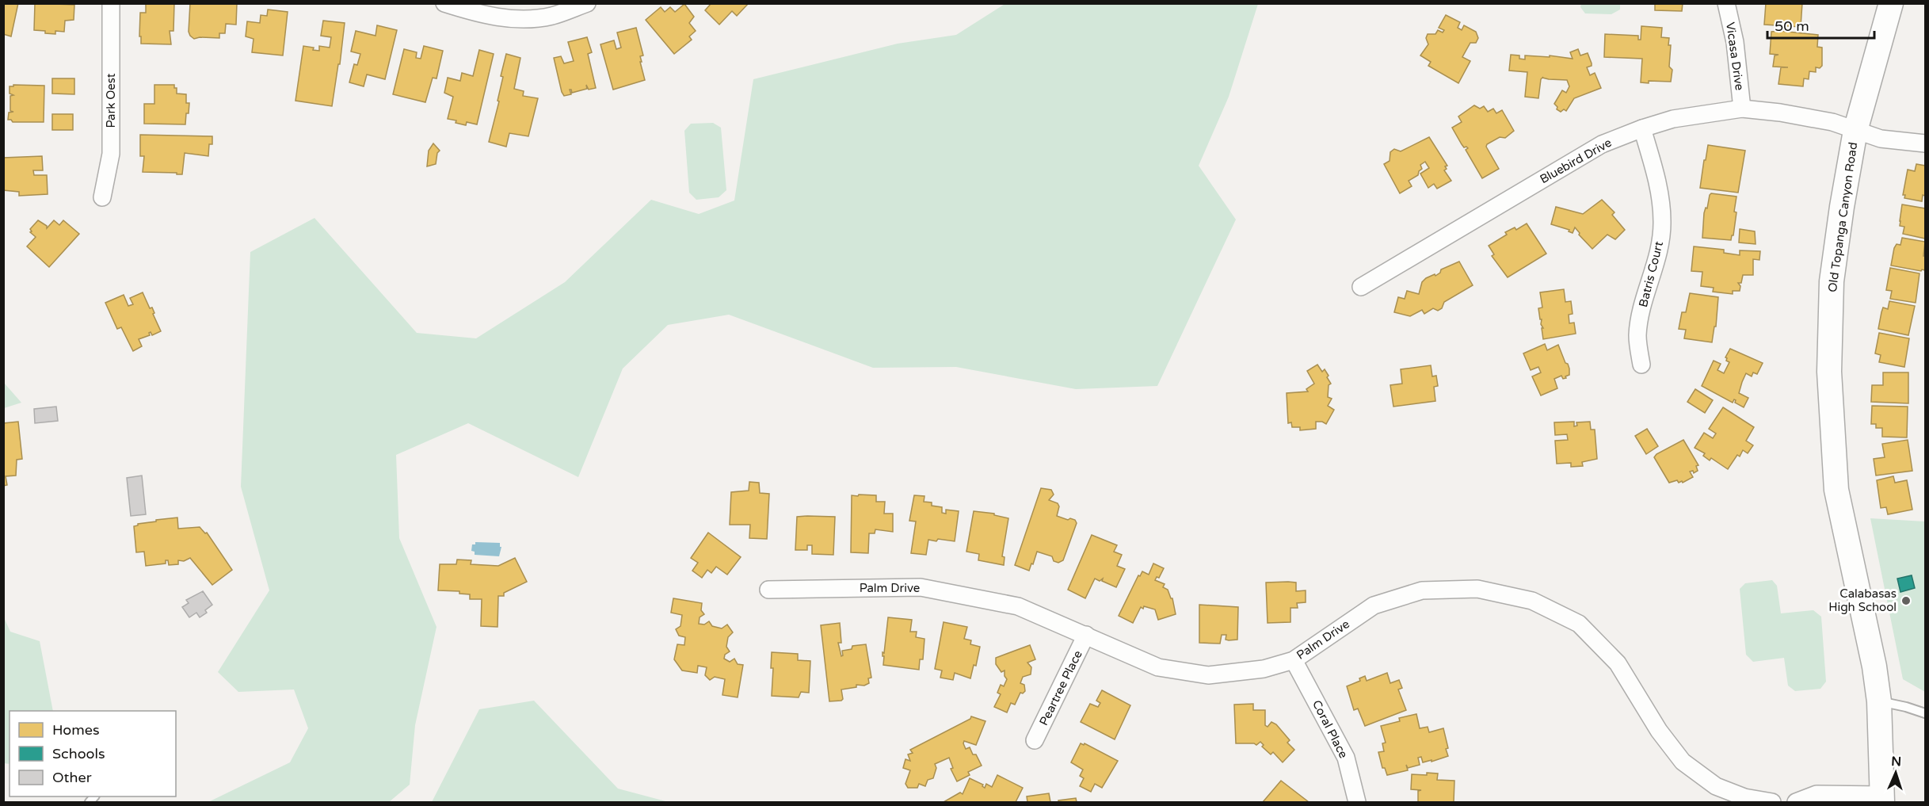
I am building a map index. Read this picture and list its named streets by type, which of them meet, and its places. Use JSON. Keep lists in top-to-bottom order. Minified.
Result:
{"streets":{"street":["Vicasa Drive","Park Oest","Bluebird Drive","Old Topanga Canyon Road","Batris Court","Palm Drive","Peartree Place","Coral Place"]},"crossings":[["Vicasa Drive","Bluebird Drive"],["Bluebird Drive","Old Topanga Canyon Road"],["Bluebird Drive","Batris Court"],["Palm Drive","Peartree Place"],["Palm Drive","Coral Place"]],"places":["Calabasas High School"],"legend":["Homes","Schools","Other"],"scale_bar":"50 m","north":"top"}
